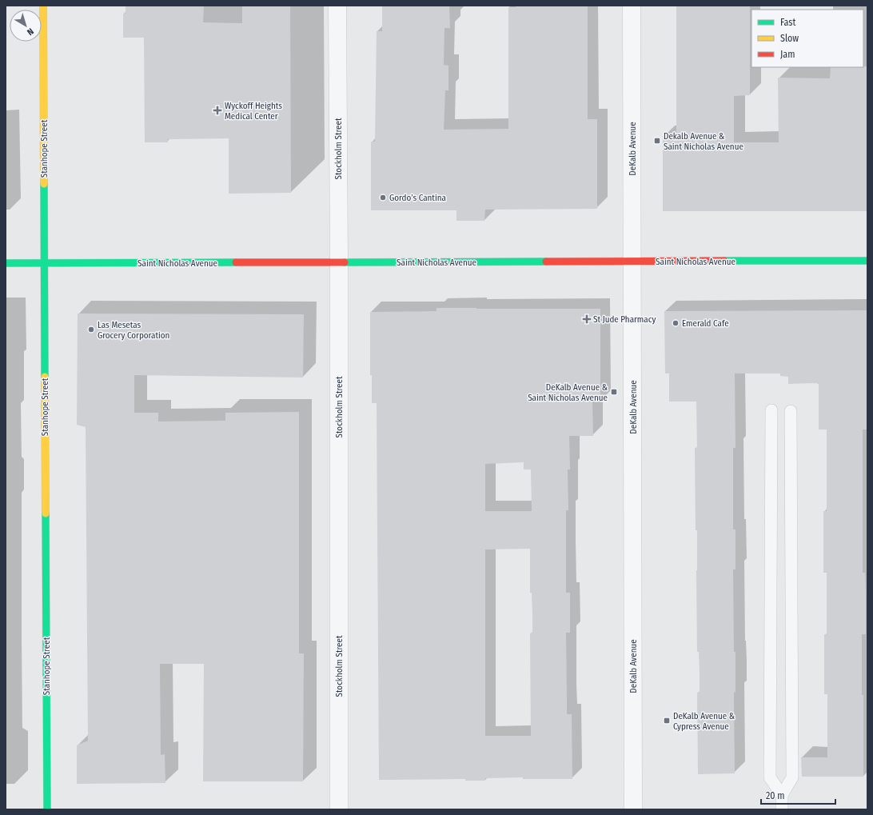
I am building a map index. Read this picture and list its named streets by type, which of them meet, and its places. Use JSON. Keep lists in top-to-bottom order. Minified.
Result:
{"streets":{"street":["Stanhope Street","Stockholm Street","DeKalb Avenue","Saint Nicholas Avenue"]},"crossings":[["Stanhope Street","Saint Nicholas Avenue"],["Stockholm Street","Saint Nicholas Avenue"],["DeKalb Avenue","Saint Nicholas Avenue"]],"places":{"health":["Wyckoff Heights Medical Center","St Jude Pharmacy"],"transit":["Dekalb Avenue & Saint Nicholas Avenue","DeKalb Avenue & Saint Nicholas Avenue","DeKalb Avenue & Cypress Avenue"],"other":["Gordo’s Cantina","Emerald Cafe","Las Mesetas Grocery Corporation"]},"legend":["Fast","Slow","Jam"],"scale_bar":"20 m","north":"bottom right"}
